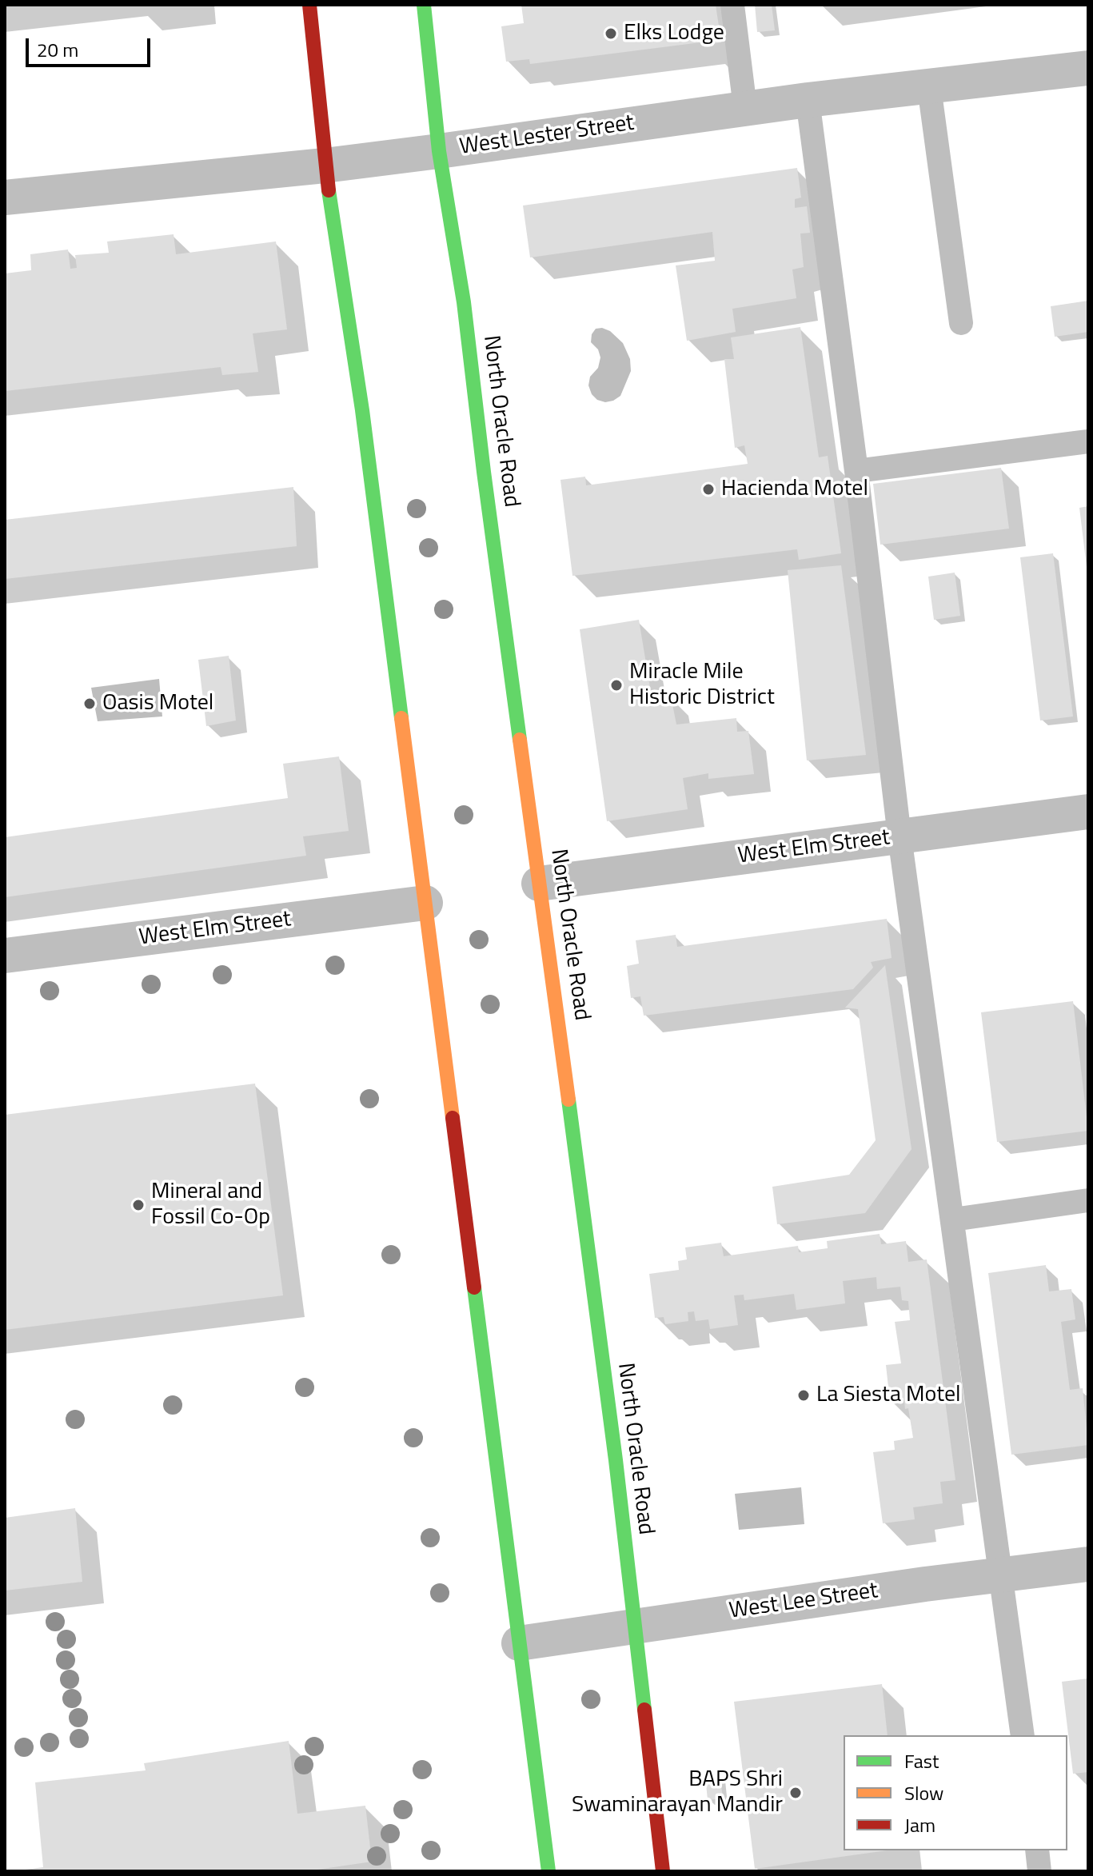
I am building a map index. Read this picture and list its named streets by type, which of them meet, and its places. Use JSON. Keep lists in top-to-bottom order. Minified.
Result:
{"streets":{"main road":["North Oracle Road"],"street":["West Lester Street","West Elm Street","West Lee Street"]},"crossings":[["West Lester Street","North Oracle Road"],["North Oracle Road","West Elm Street"],["North Oracle Road","West Lee Street"]],"places":["Elks Lodge","Hacienda Motel","Miracle Mile Historic District","Oasis Motel","Mineral and Fossil Co-Op","La Siesta Motel","BAPS Shri Swaminarayan Mandir"],"legend":["Fast","Slow","Jam"],"scale_bar":"20 m"}
